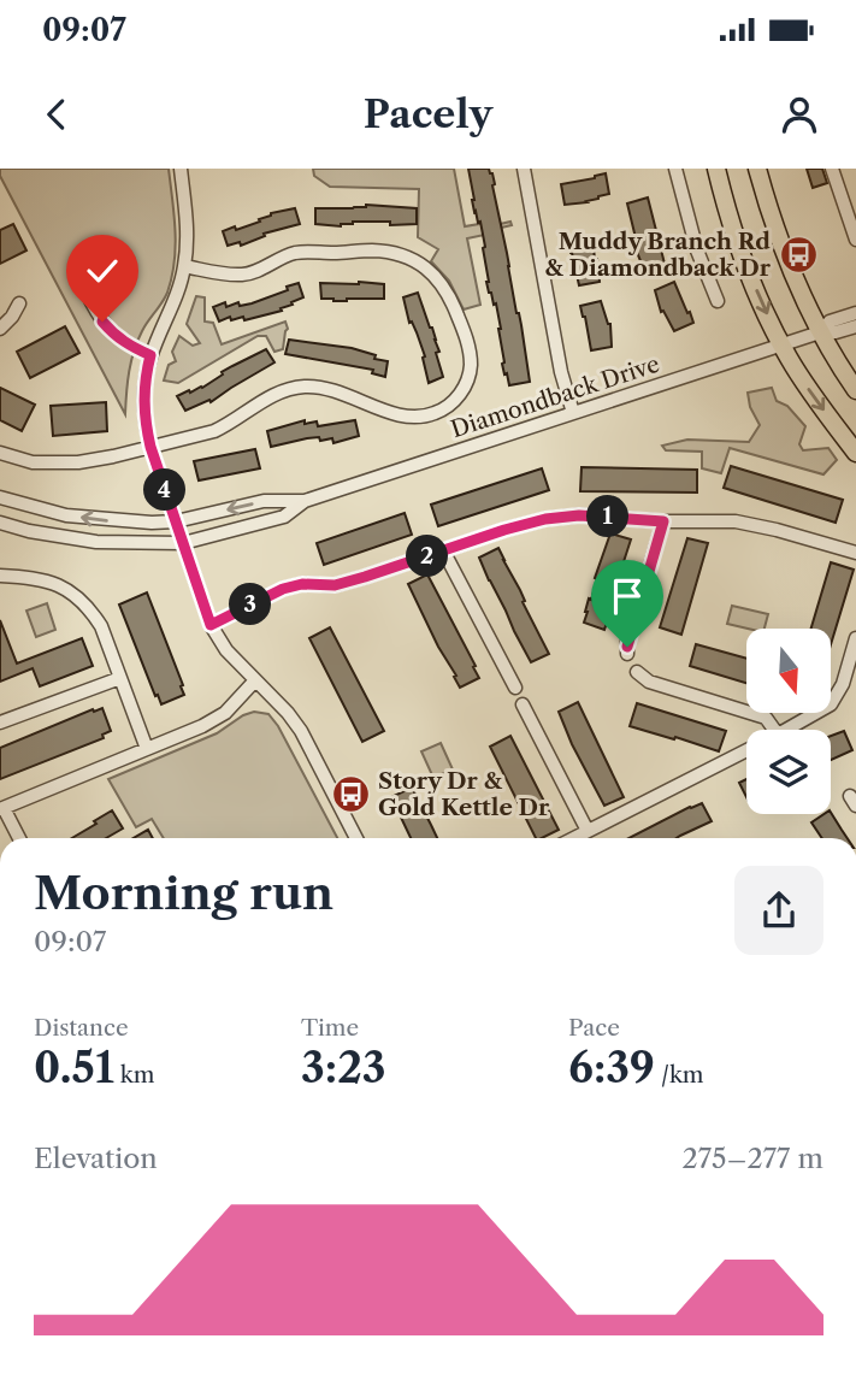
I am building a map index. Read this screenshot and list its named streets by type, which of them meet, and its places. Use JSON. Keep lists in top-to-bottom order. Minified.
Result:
{"streets":{"street":["Diamondback Drive"]},"places":{"bus stop":["Muddy Branch Rd & Diamondback Dr","Story Dr & Gold Kettle Dr"]},"north":"bottom","page":{"status":"09:07","header":"Pacely","pins":["4","1","2","3"],"heading":["Morning run","09:07"],"stats":[["Distance","0.51 km"],["Time","3:23"],["Pace","6:39 /km"]],"chart":["Elevation","275–277 m"]}}
